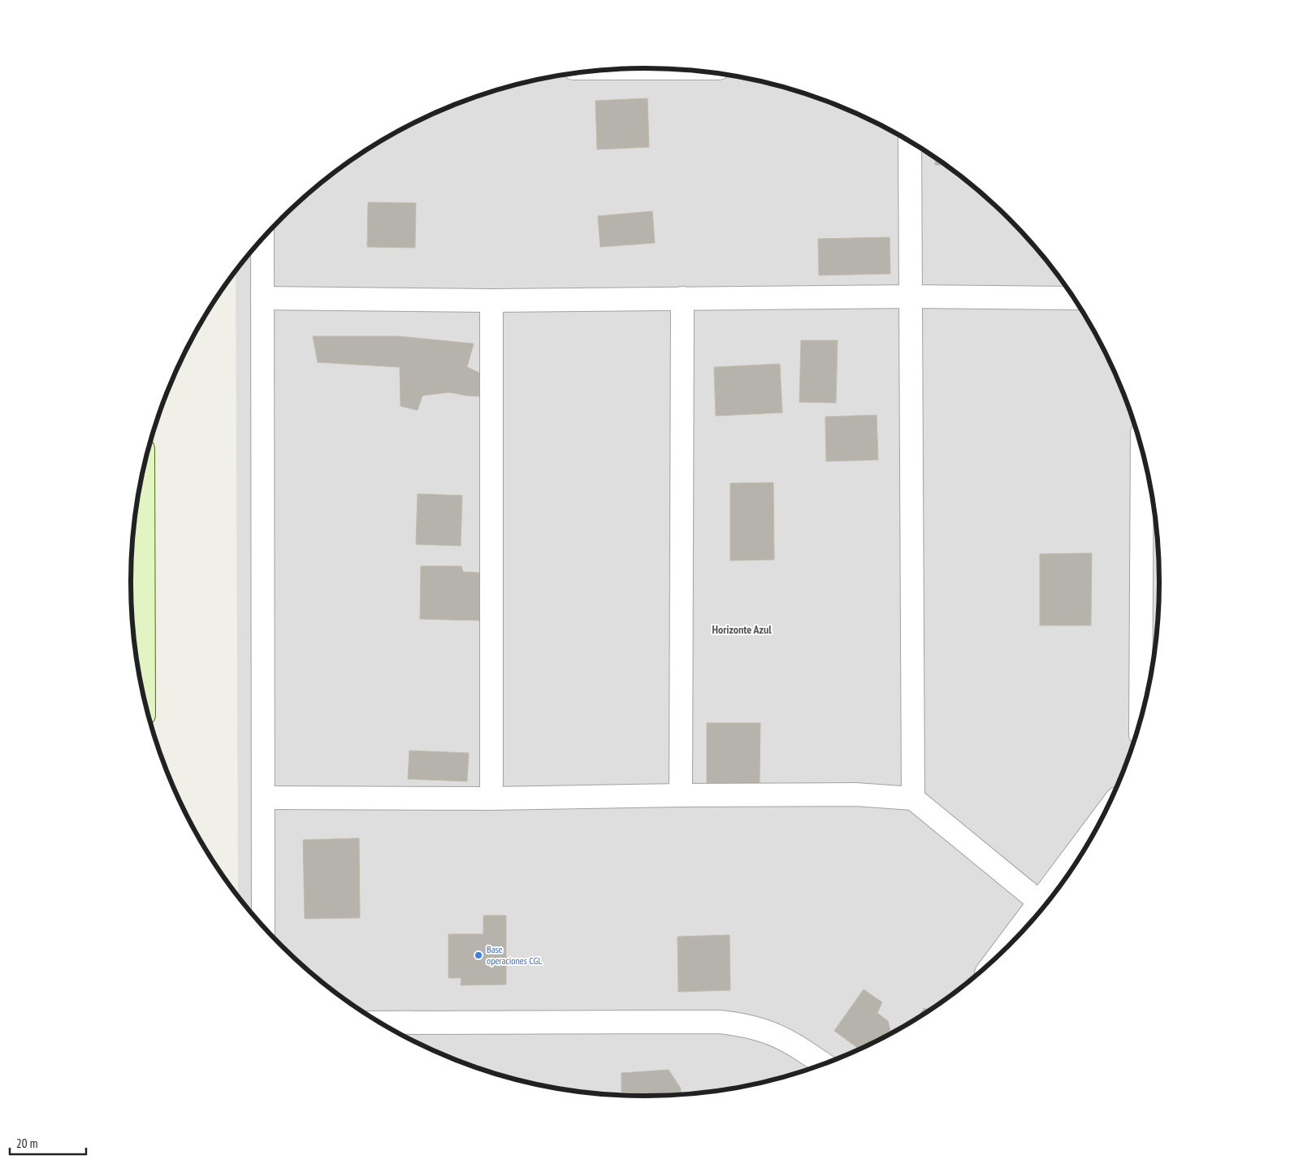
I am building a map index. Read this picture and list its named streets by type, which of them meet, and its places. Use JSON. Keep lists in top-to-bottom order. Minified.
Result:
{"districts":["Horizonte Azul"],"places":["Base operaciones CGL"],"scale_bar":"20 m"}
